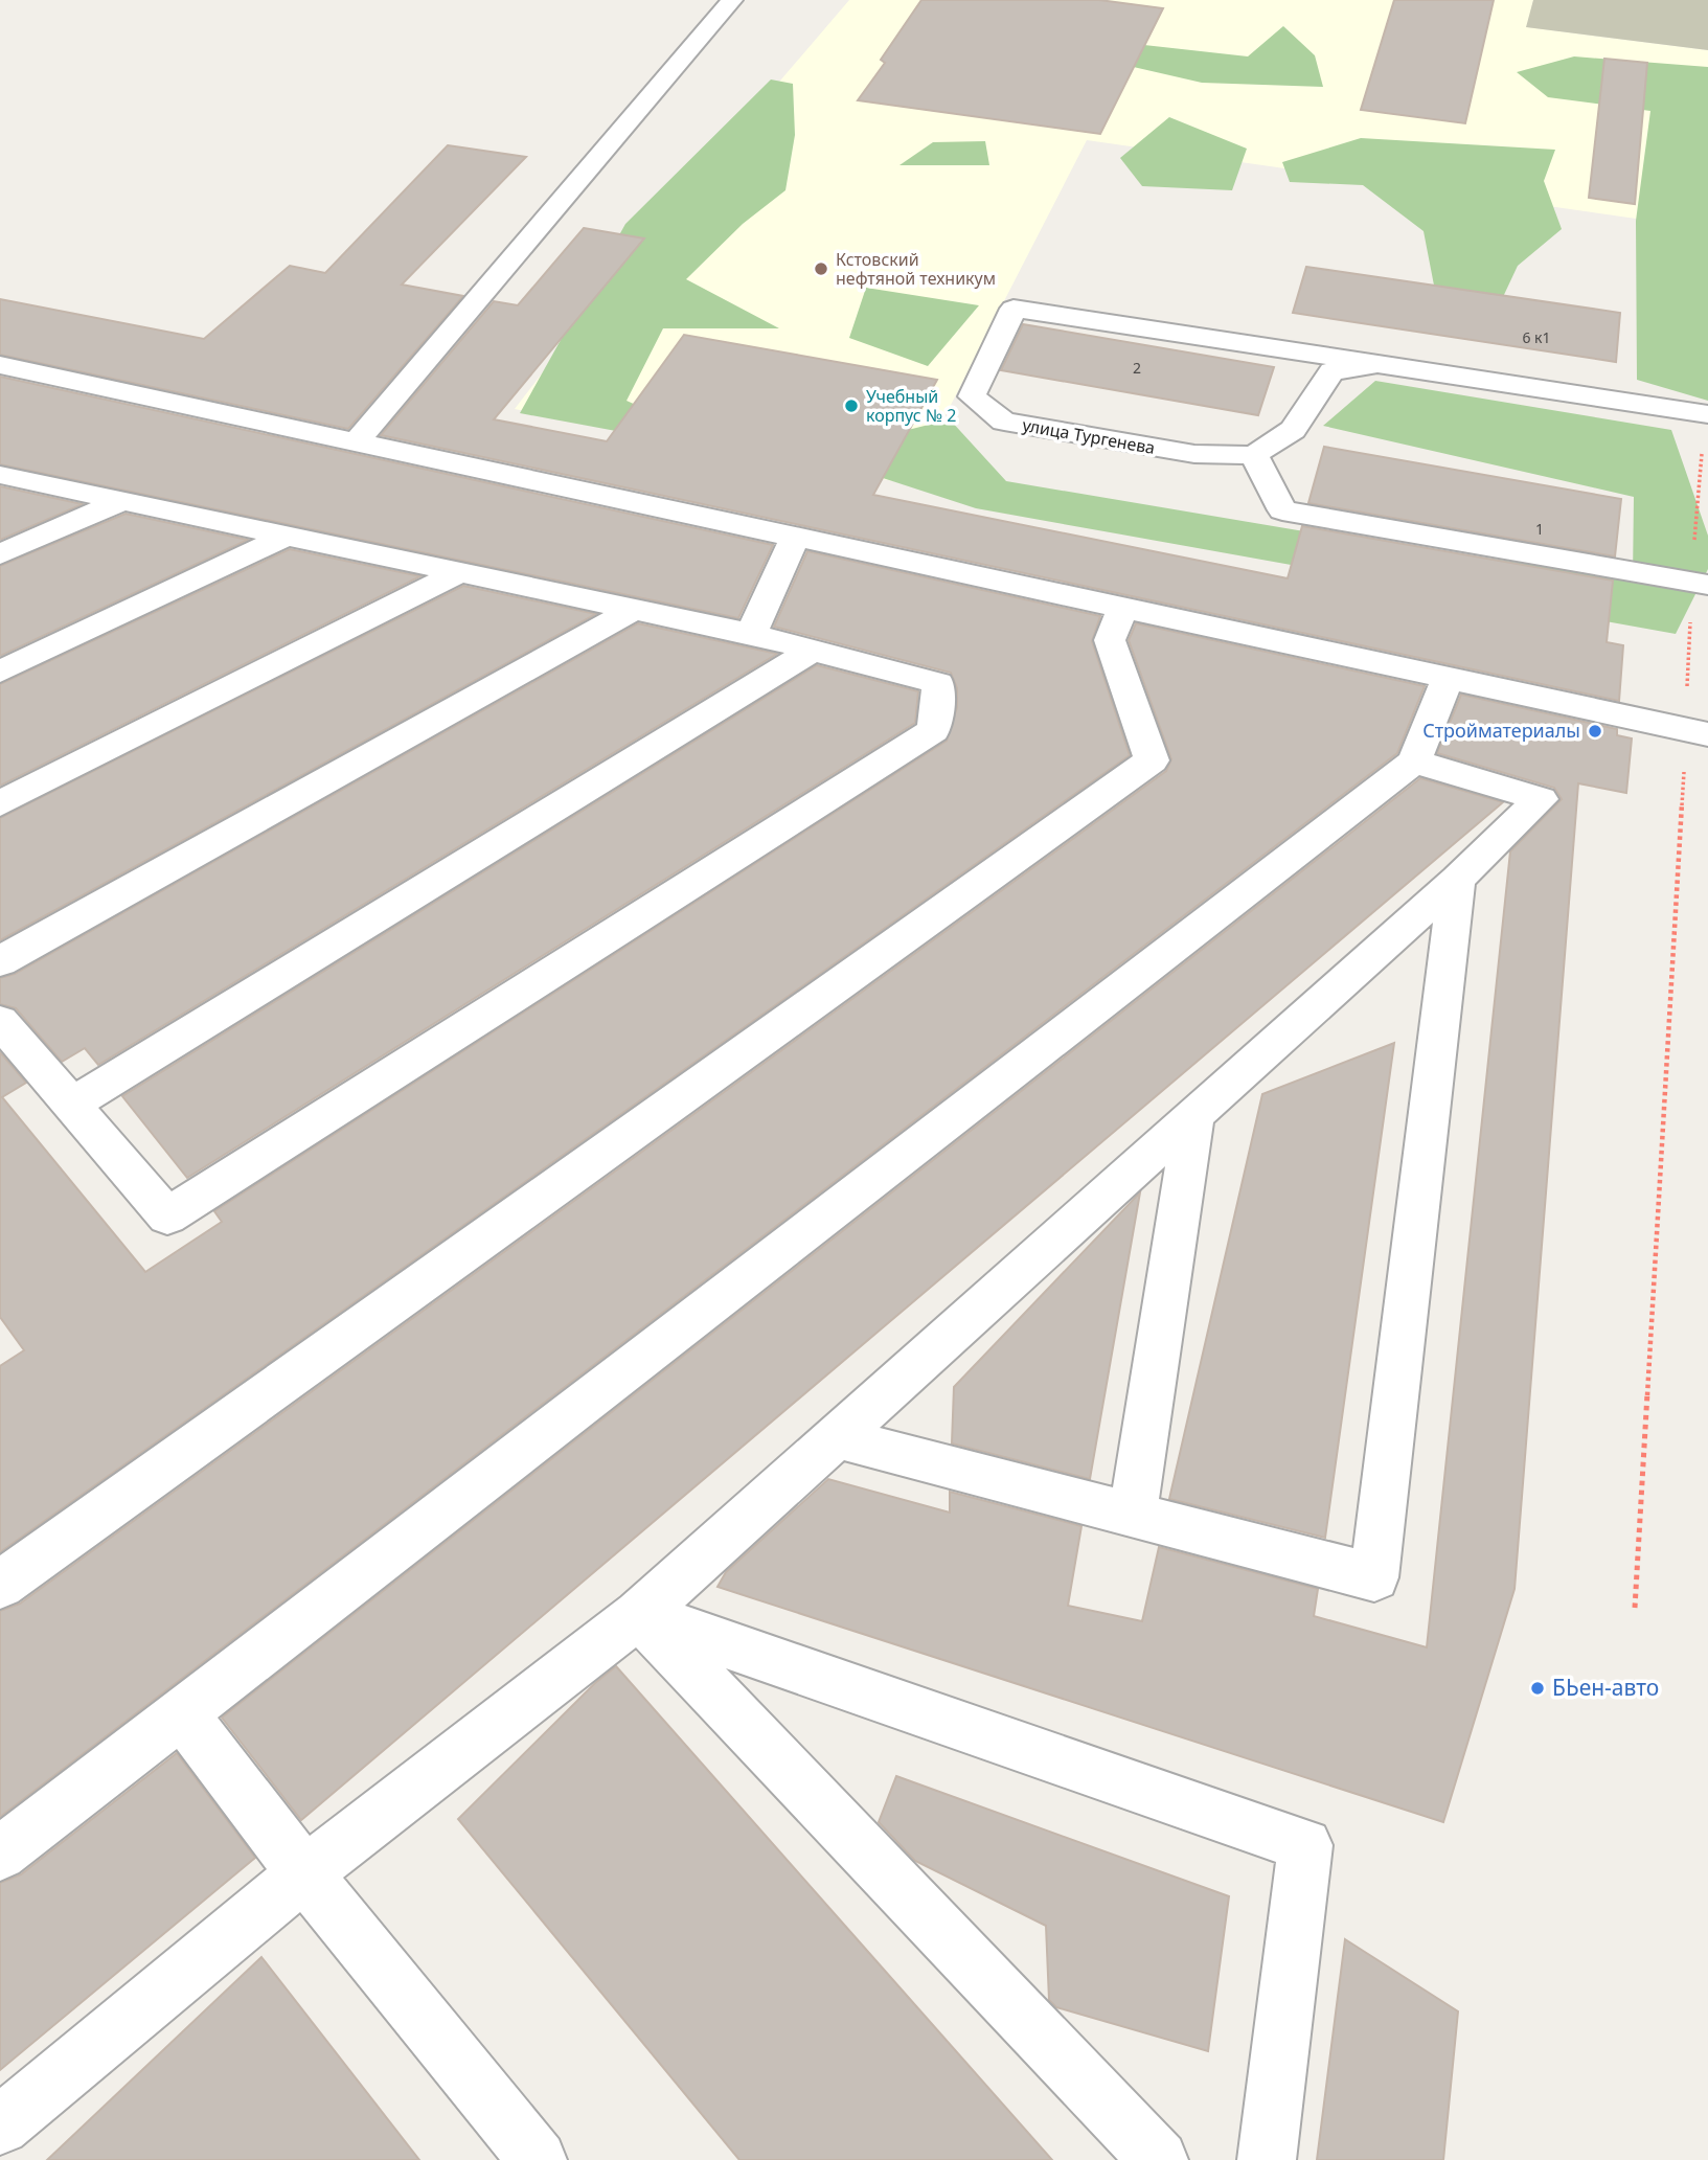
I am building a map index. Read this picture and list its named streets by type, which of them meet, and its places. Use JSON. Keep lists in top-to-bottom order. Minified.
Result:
{"streets":{"lane":["улица Тургенева"]},"places":["Кстовский нефтяной техникум","Учебный корпус № 2","Стройматериалы","БЬен-авто"],"house_numbers":["6 к1","2","1"]}
